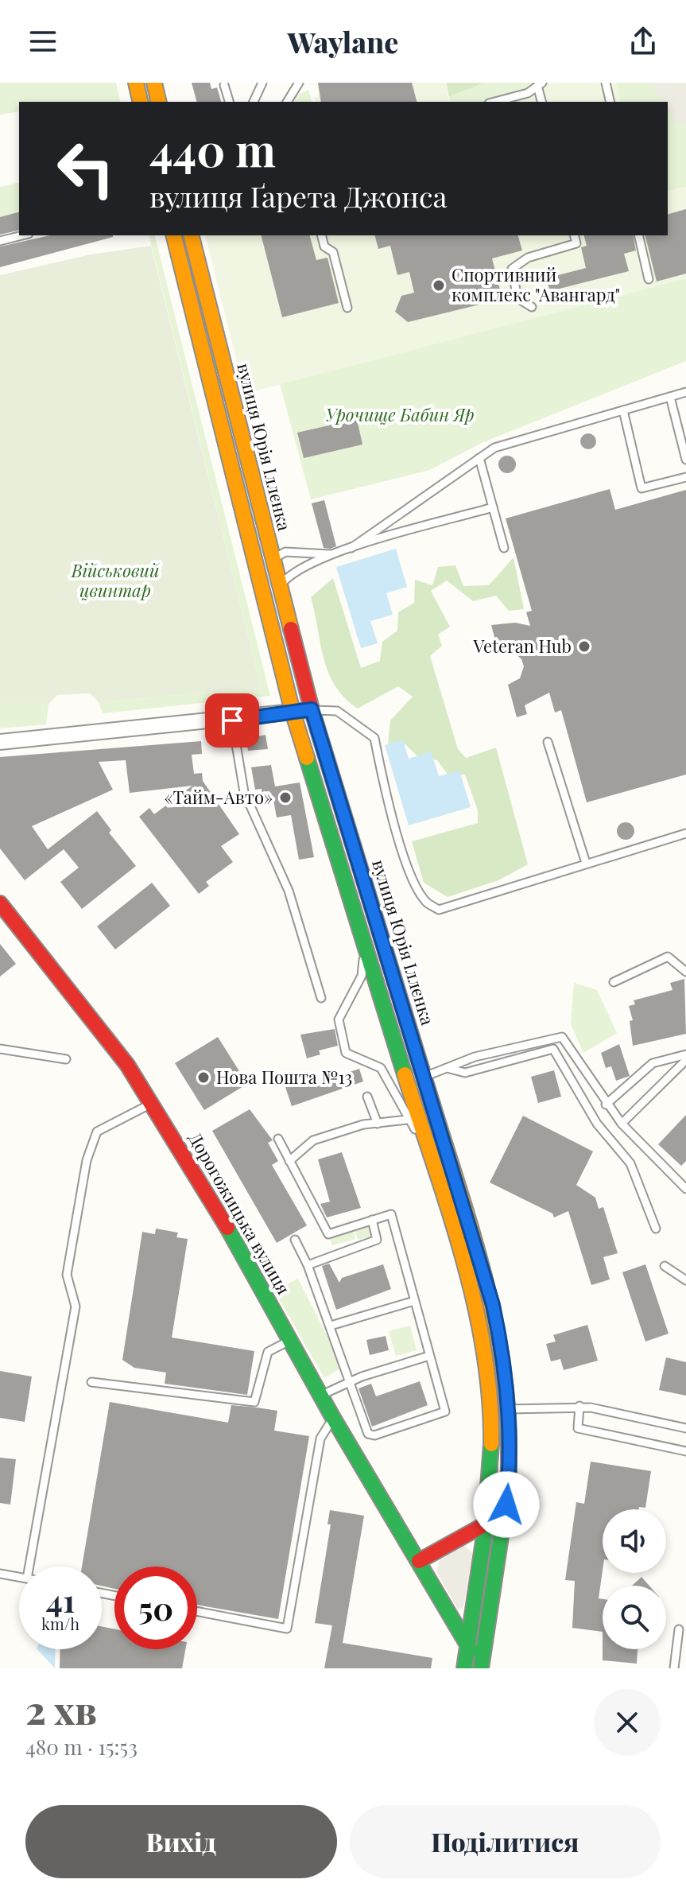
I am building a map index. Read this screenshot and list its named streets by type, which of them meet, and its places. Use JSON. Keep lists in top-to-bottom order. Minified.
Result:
{"streets":{"main road":["вулиця Юрія Іллєнка","Дорогожицька вулиця"]},"crossings":[["вулиця Юрія Іллєнка","Дорогожицька вулиця"]],"parks":["Урочище Бабин Яр","Військовий цвинтар"],"places":["Спортивний комплекс \"Авангард\"","Veteran Hub","«Тайм-Авто»","Нова Пошта №13"],"page":{"header":"Waylane","turn":["440 m","вулиця Ґарета Джонса"],"speed":"41 km/h","limit":"50","heading":["2 хв","480 m · 15:53"],"buttons":["Вихід","Поділитися"]}}
